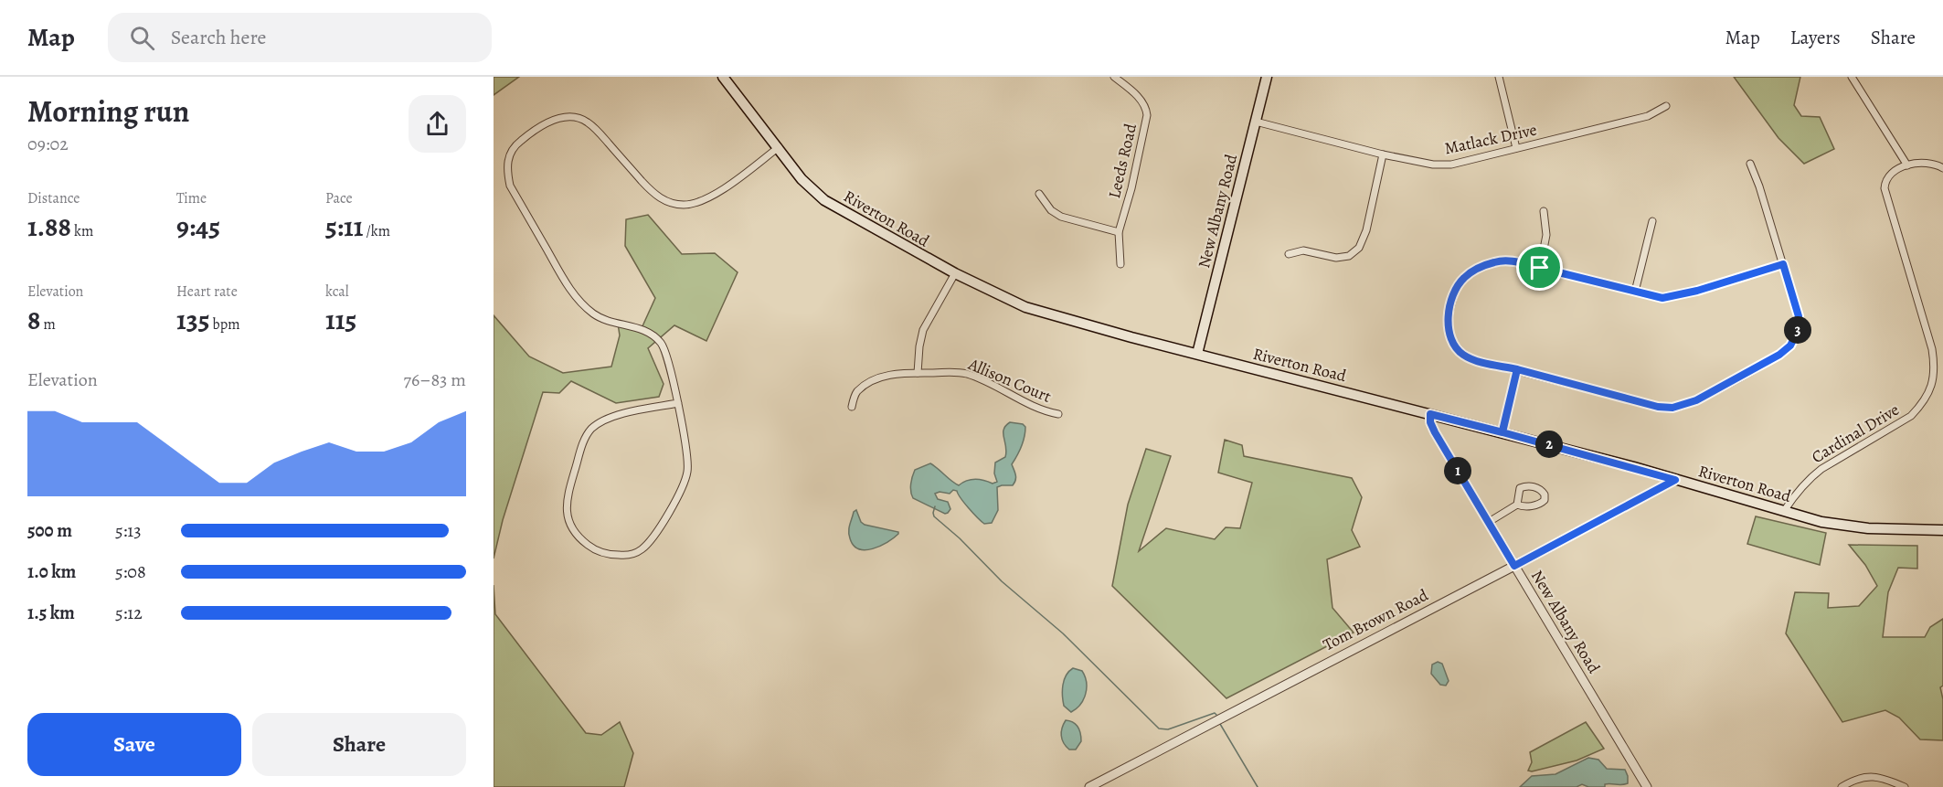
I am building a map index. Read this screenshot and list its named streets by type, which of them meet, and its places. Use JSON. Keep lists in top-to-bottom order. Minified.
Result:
{"streets":{"main road":["New Albany Road","Riverton Road"],"street":["Matlack Drive","Leeds Road","Allison Court","Cardinal Drive","Tom Brown Road"]},"crossings":[["Matlack Drive","New Albany Road"],["New Albany Road","Riverton Road"],["New Albany Road","Tom Brown Road"],["Riverton Road","Cardinal Drive"],["Riverton Road","Tom Brown Road"]],"page":{"header":"Map","search":"Search here","nav":["Map","Layers","Share"],"heading":["Morning run","09:02"],"stats":[["Distance","1.88 km"],["Time","9:45"],["Pace","5:11 /km"],["Elevation","8 m"],["Heart rate","135 bpm"],["kcal","115"]],"pins":["3","2","1"],"chart":["Elevation","76–83 m"],"list":[{"name":"500 m","note":"5:13"},{"name":"1.0 km","note":"5:08"},{"name":"1.5 km","note":"5:12"}],"buttons":["Save","Share"]}}
